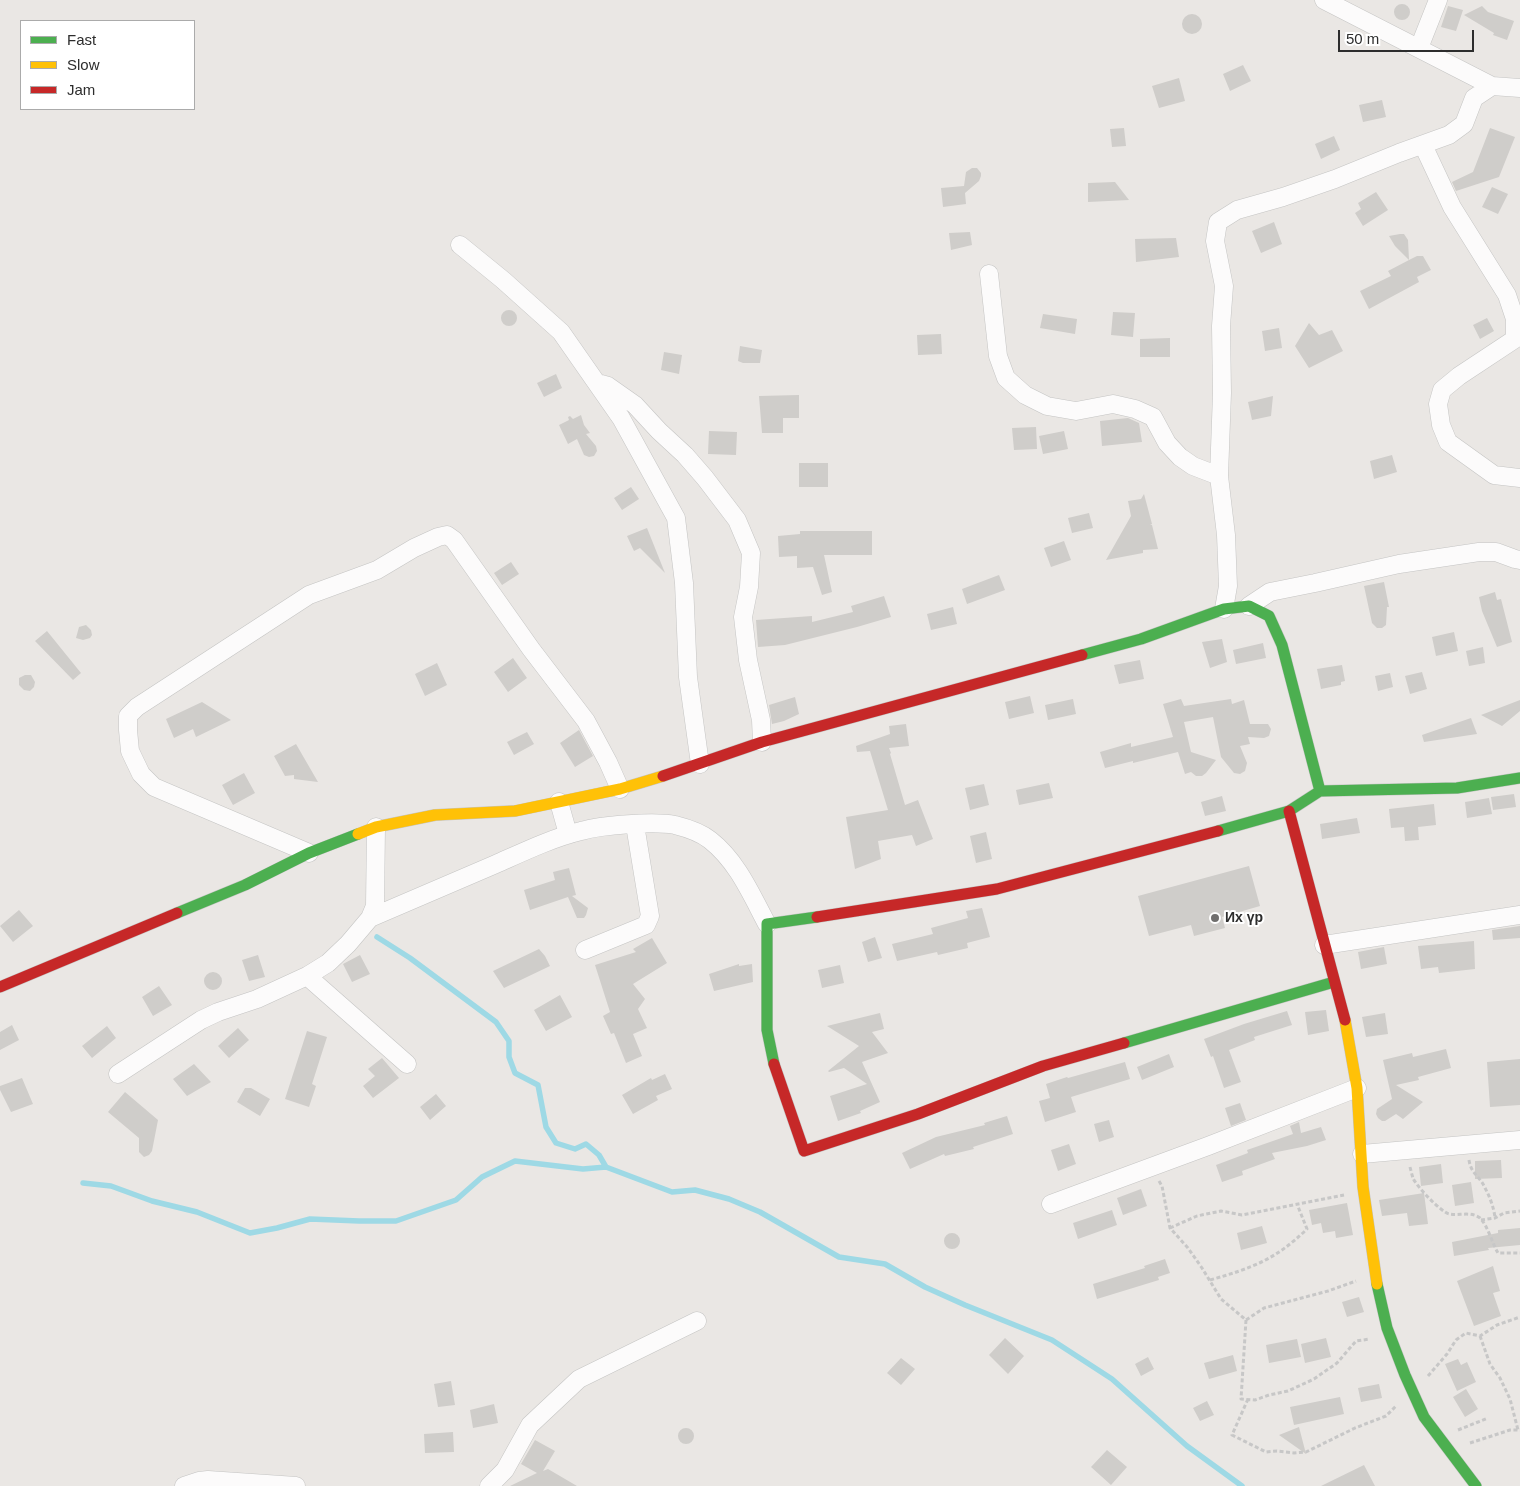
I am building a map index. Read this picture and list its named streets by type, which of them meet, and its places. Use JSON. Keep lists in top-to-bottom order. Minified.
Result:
{"places":["Их үр"],"legend":["Fast","Slow","Jam"],"scale_bar":"50 m"}
